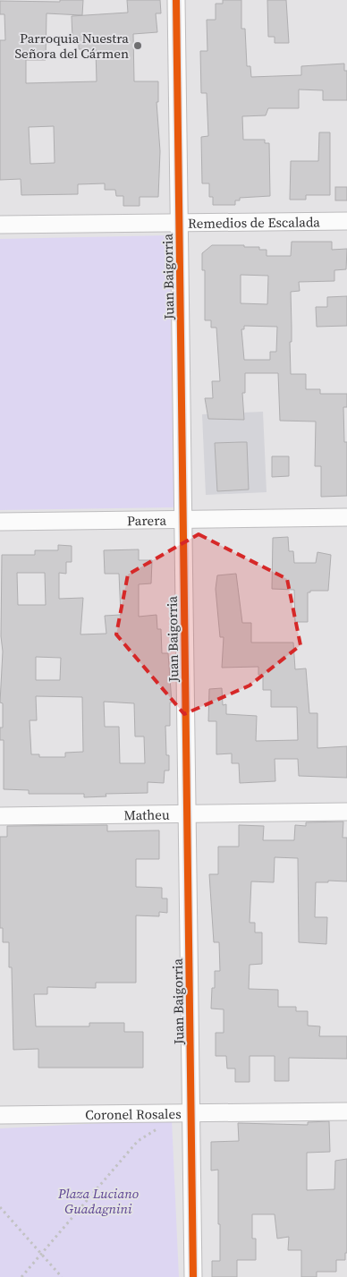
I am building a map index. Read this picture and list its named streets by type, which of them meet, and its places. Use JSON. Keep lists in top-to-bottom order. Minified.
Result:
{"streets":{"street":["Remedios de Escalada","Juan Baigorria","Parera","Matheu","Coronel Rosales"]},"crossings":[["Remedios de Escalada","Juan Baigorria"],["Juan Baigorria","Parera"],["Juan Baigorria","Matheu"],["Juan Baigorria","Coronel Rosales"]],"parks":["Plaza Luciano Guadagnini"],"places":["Parroquia Nuestra Señora del Cármen"]}
